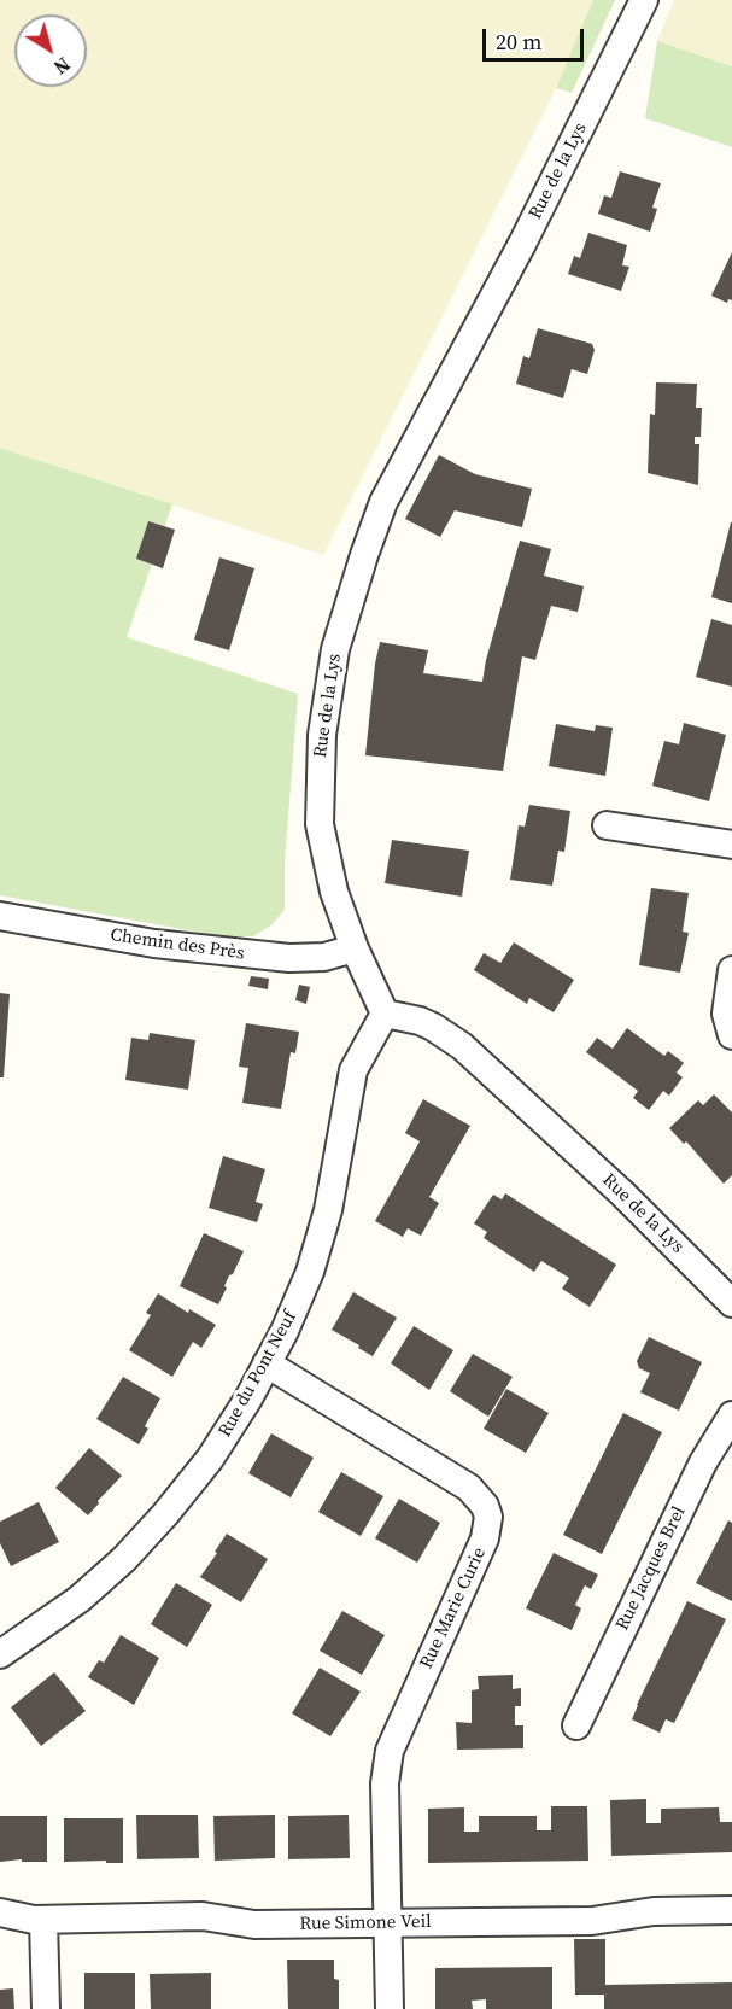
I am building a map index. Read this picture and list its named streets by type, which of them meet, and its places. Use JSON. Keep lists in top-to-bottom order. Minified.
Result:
{"streets":{"street":["Rue de la Lys","Chemin des Près","Rue du Pont Neuf","Rue Jacques Brel","Rue Marie Curie","Rue Simone Veil"]},"crossings":[["Rue de la Lys","Chemin des Près"],["Rue de la Lys","Rue du Pont Neuf"],["Rue du Pont Neuf","Rue Marie Curie"],["Rue Marie Curie","Rue Simone Veil"]],"scale_bar":"20 m","north":"bottom right"}
